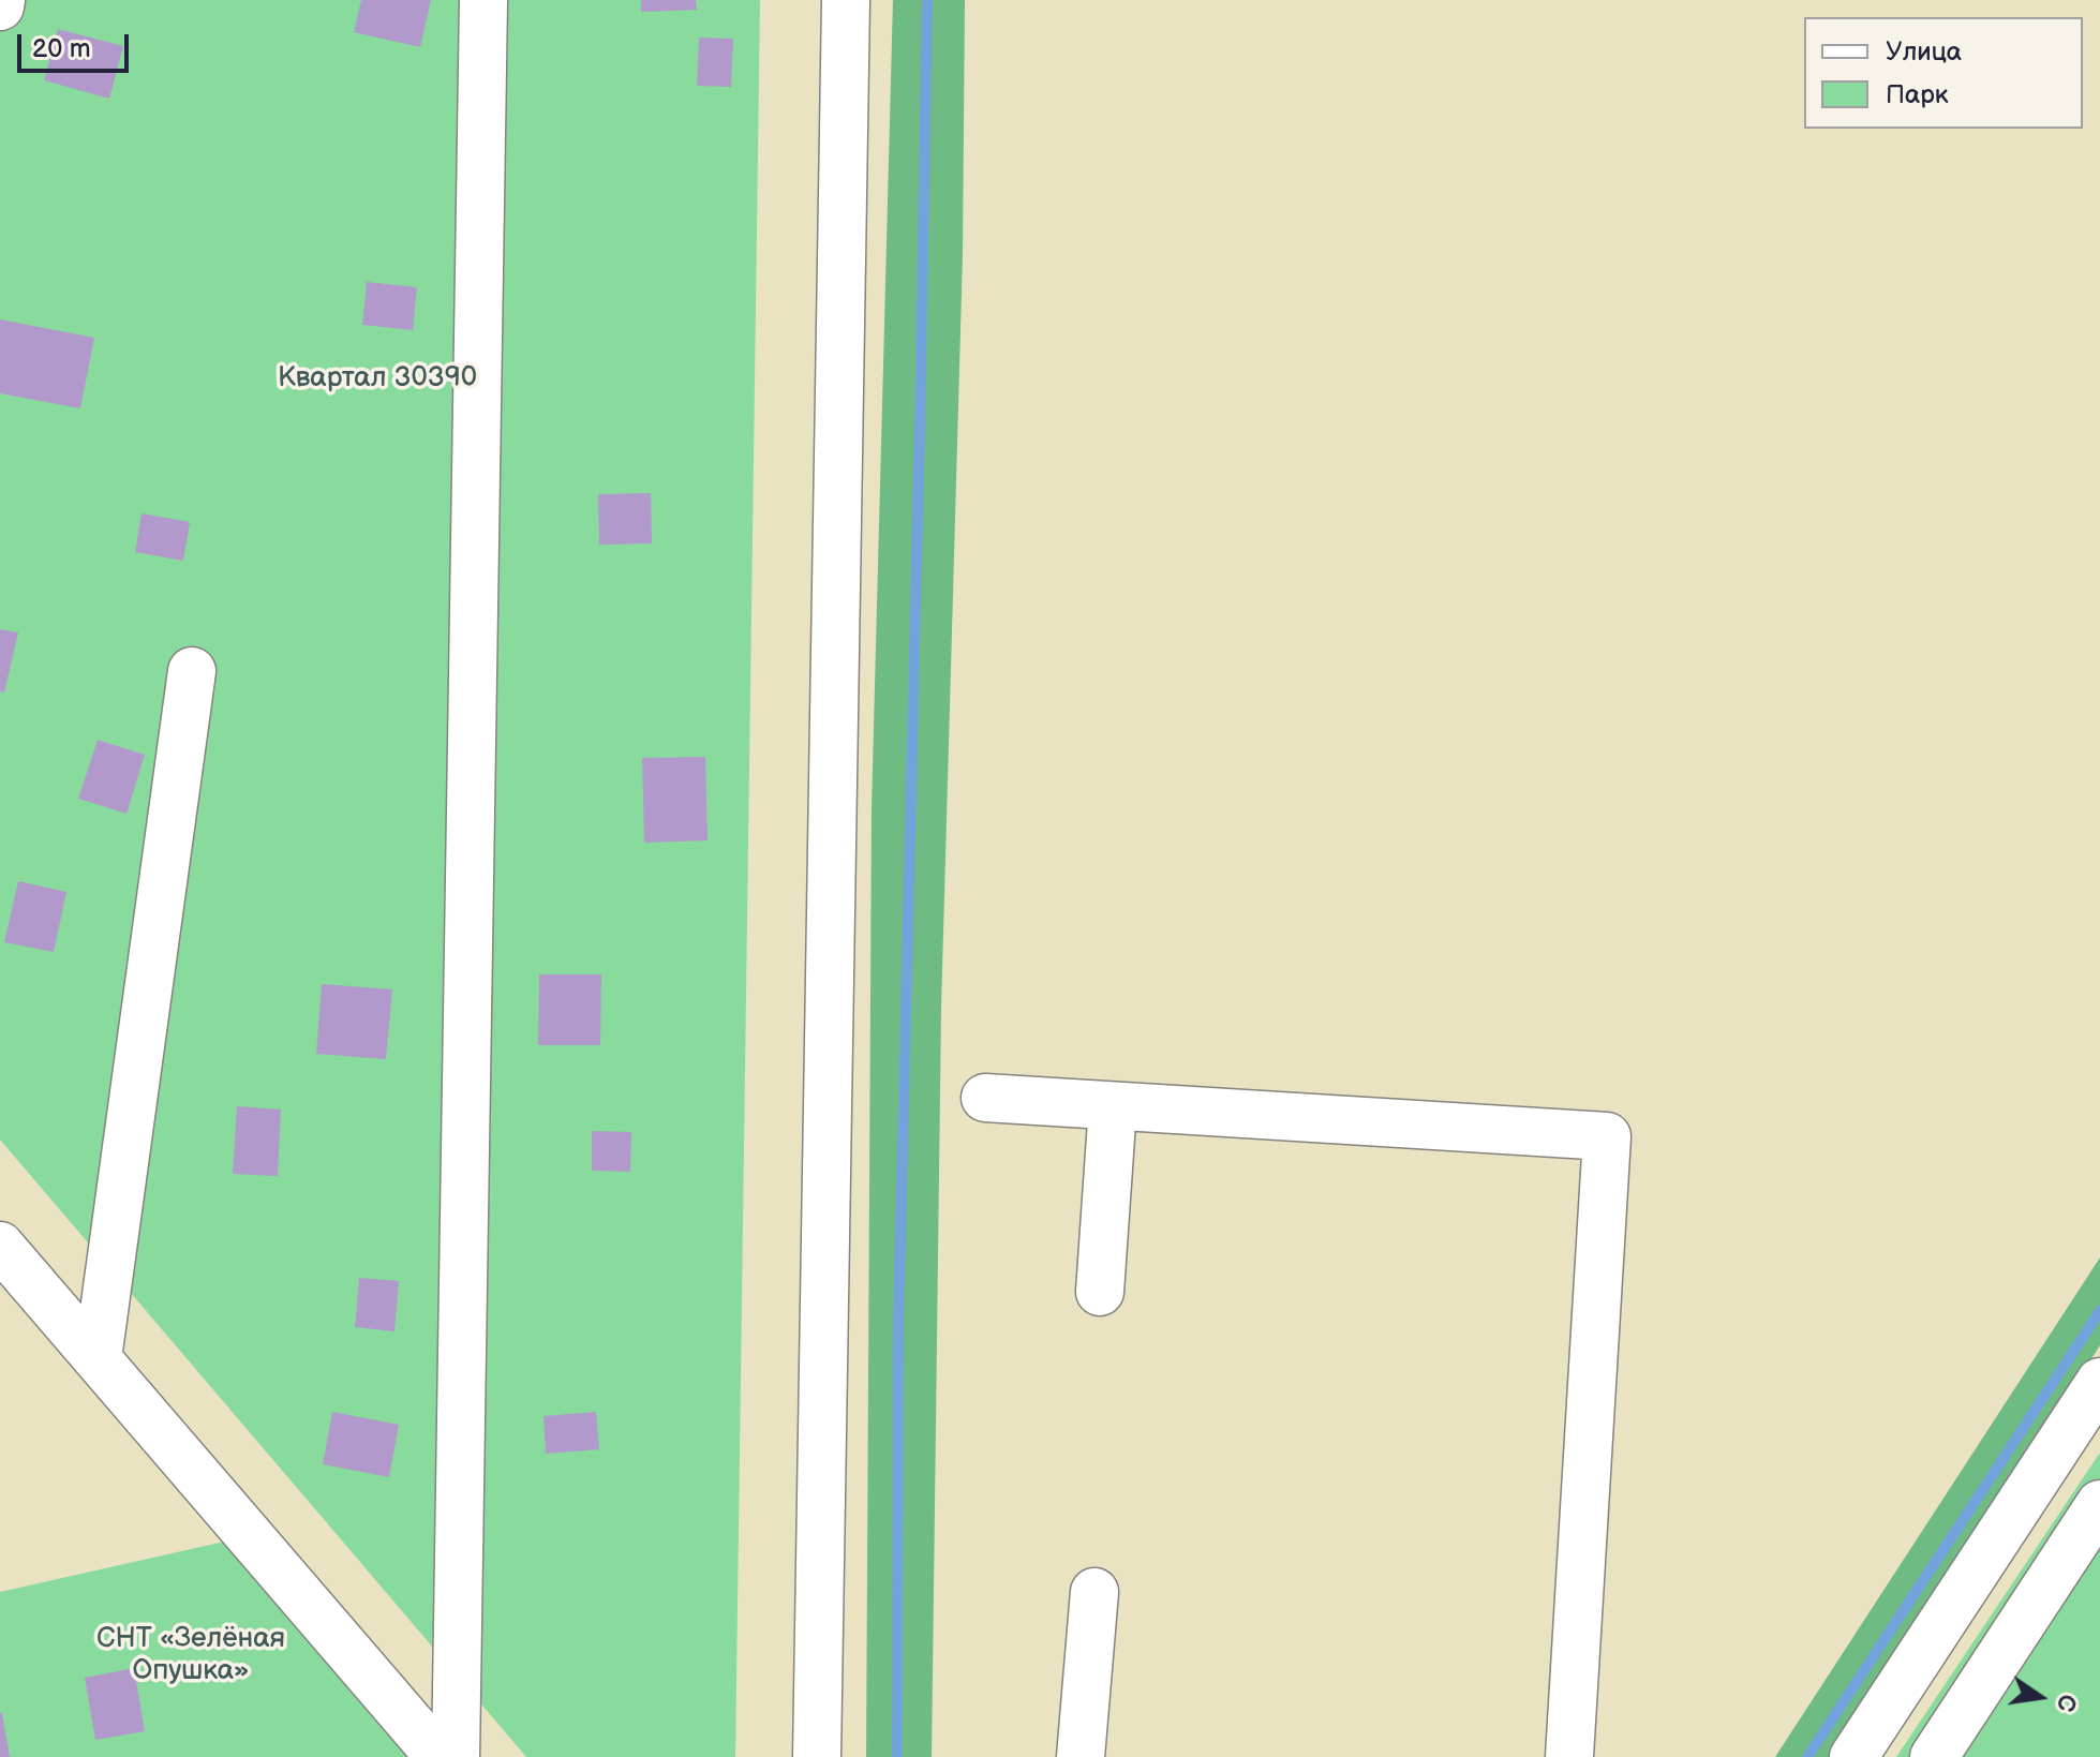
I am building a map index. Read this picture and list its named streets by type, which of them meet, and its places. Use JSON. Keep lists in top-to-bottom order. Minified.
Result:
{"parks":["Квартал 30390","СНТ «Зелёная Опушка»"],"legend":["Улица","Парк"],"scale_bar":"20 m","north":"right"}
